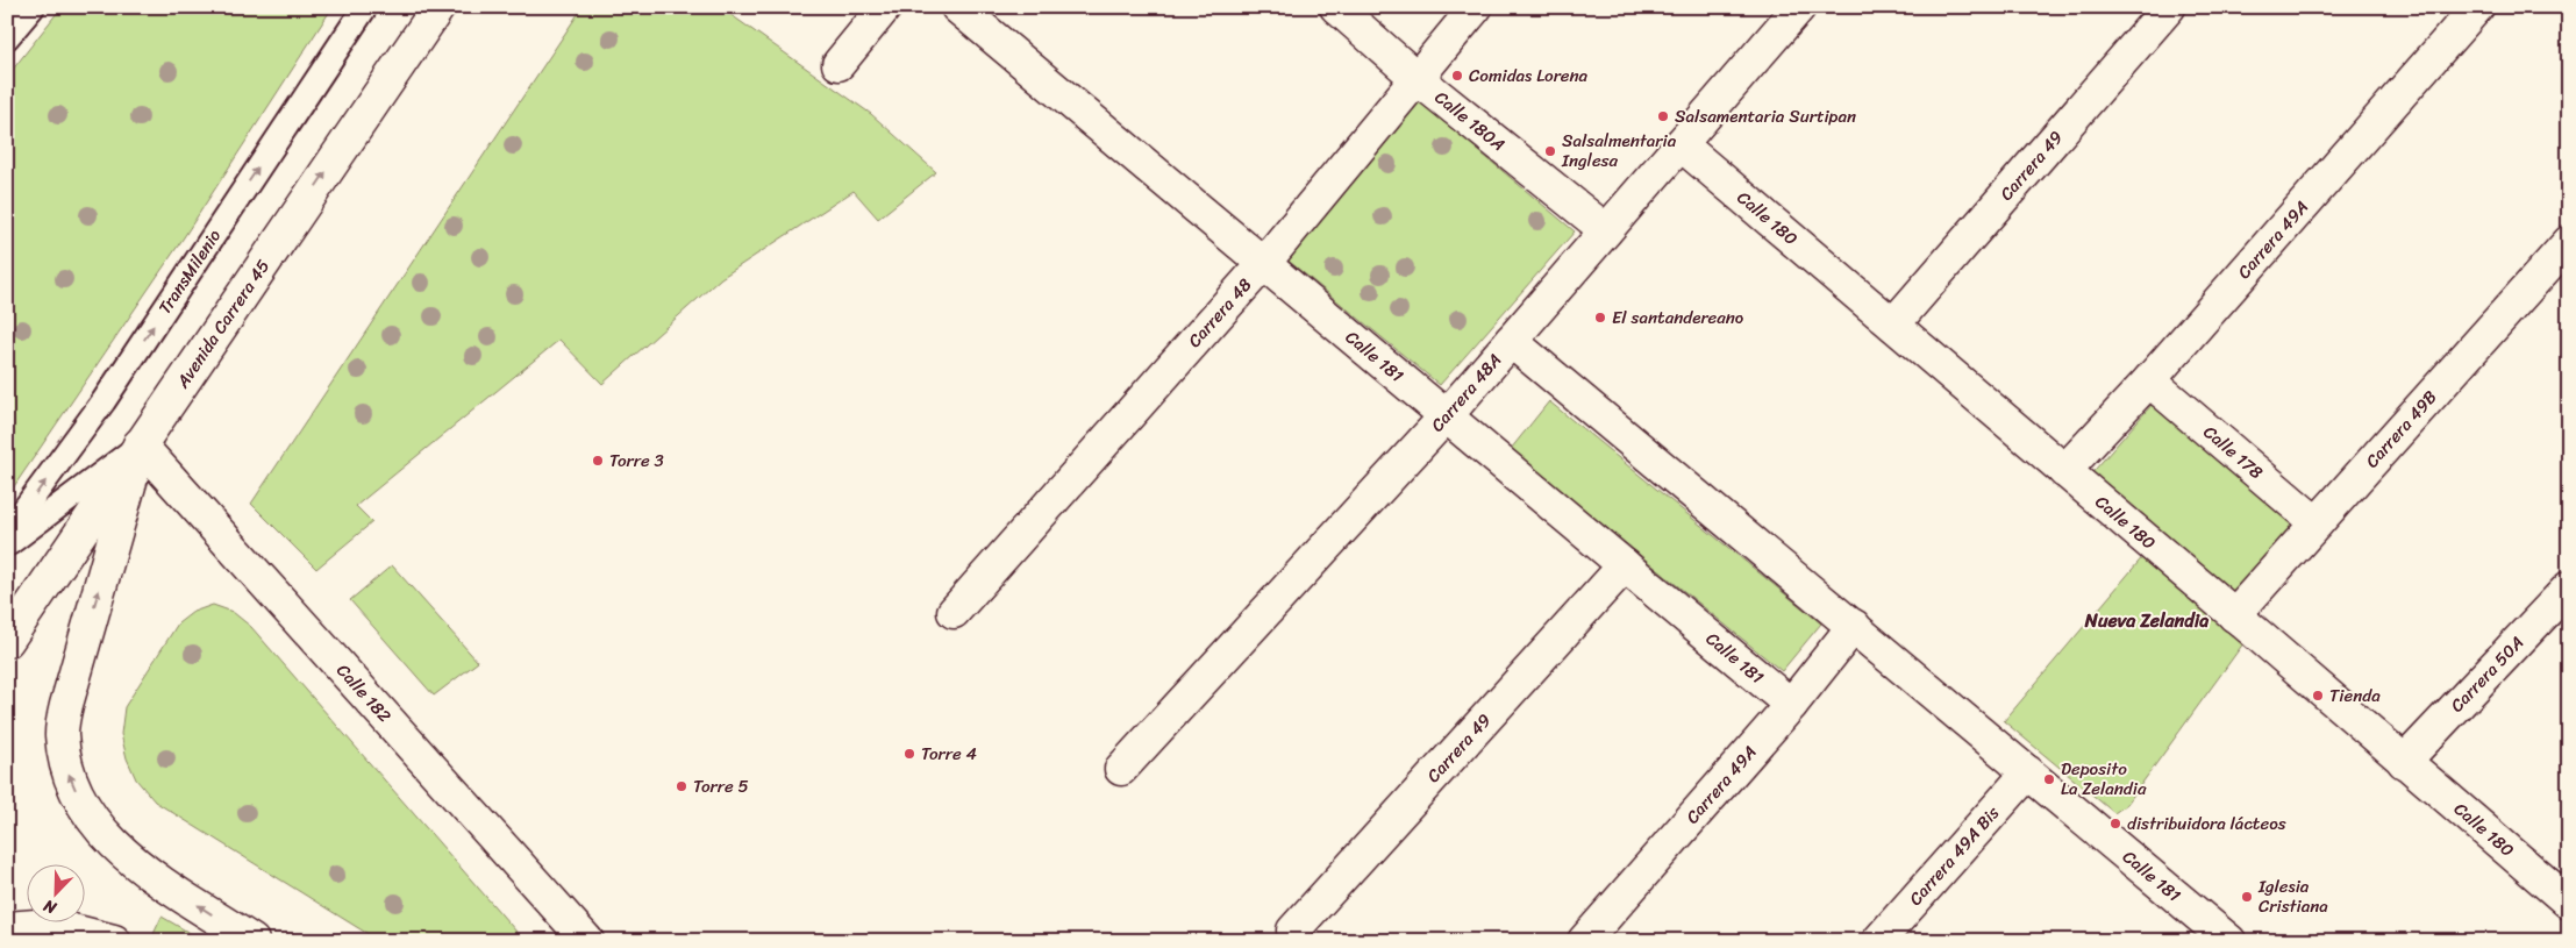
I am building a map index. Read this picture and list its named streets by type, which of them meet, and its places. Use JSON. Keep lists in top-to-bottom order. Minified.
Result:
{"streets":{"main road":["Calle 180A","Carrera 49","Calle 180","Carrera 49A","Carrera 48","Avenida Carrera 45","Calle 181","Carrera 48A","Carrera 49B","Calle 178","Carrera 50A","Calle 182","Carrera 49A Bis"],"lane":["TransMilenio"]},"crossings":[["Calle 180A","Carrera 48"],["Calle 180A","Carrera 48A"],["Carrera 49","Calle 180"],["Carrera 49","Calle 181"],["Calle 180","Carrera 49A"],["Calle 180","Carrera 48A"],["Calle 180","Carrera 49B"],["Calle 180","Carrera 50A"],["Carrera 49A","Calle 181"],["Carrera 49A","Calle 178"],["Carrera 48","Calle 181"],["Avenida Carrera 45","Calle 182"],["Calle 181","Carrera 48A"],["Calle 181","Carrera 49A Bis"],["Carrera 49B","Calle 178"]],"one_way":["TransMilenio","Avenida Carrera 45"],"districts":["Nueva Zelandia"],"places":["Comidas Lorena","Salsamentaria Surtipan","Salsalmentaria Inglesa","El santandereano","Torre 3","Tienda","Torre 4","Deposito La Zelandia","Torre 5","distribuidora lácteos","Iglesia Cristiana"],"north":"bottom left"}
